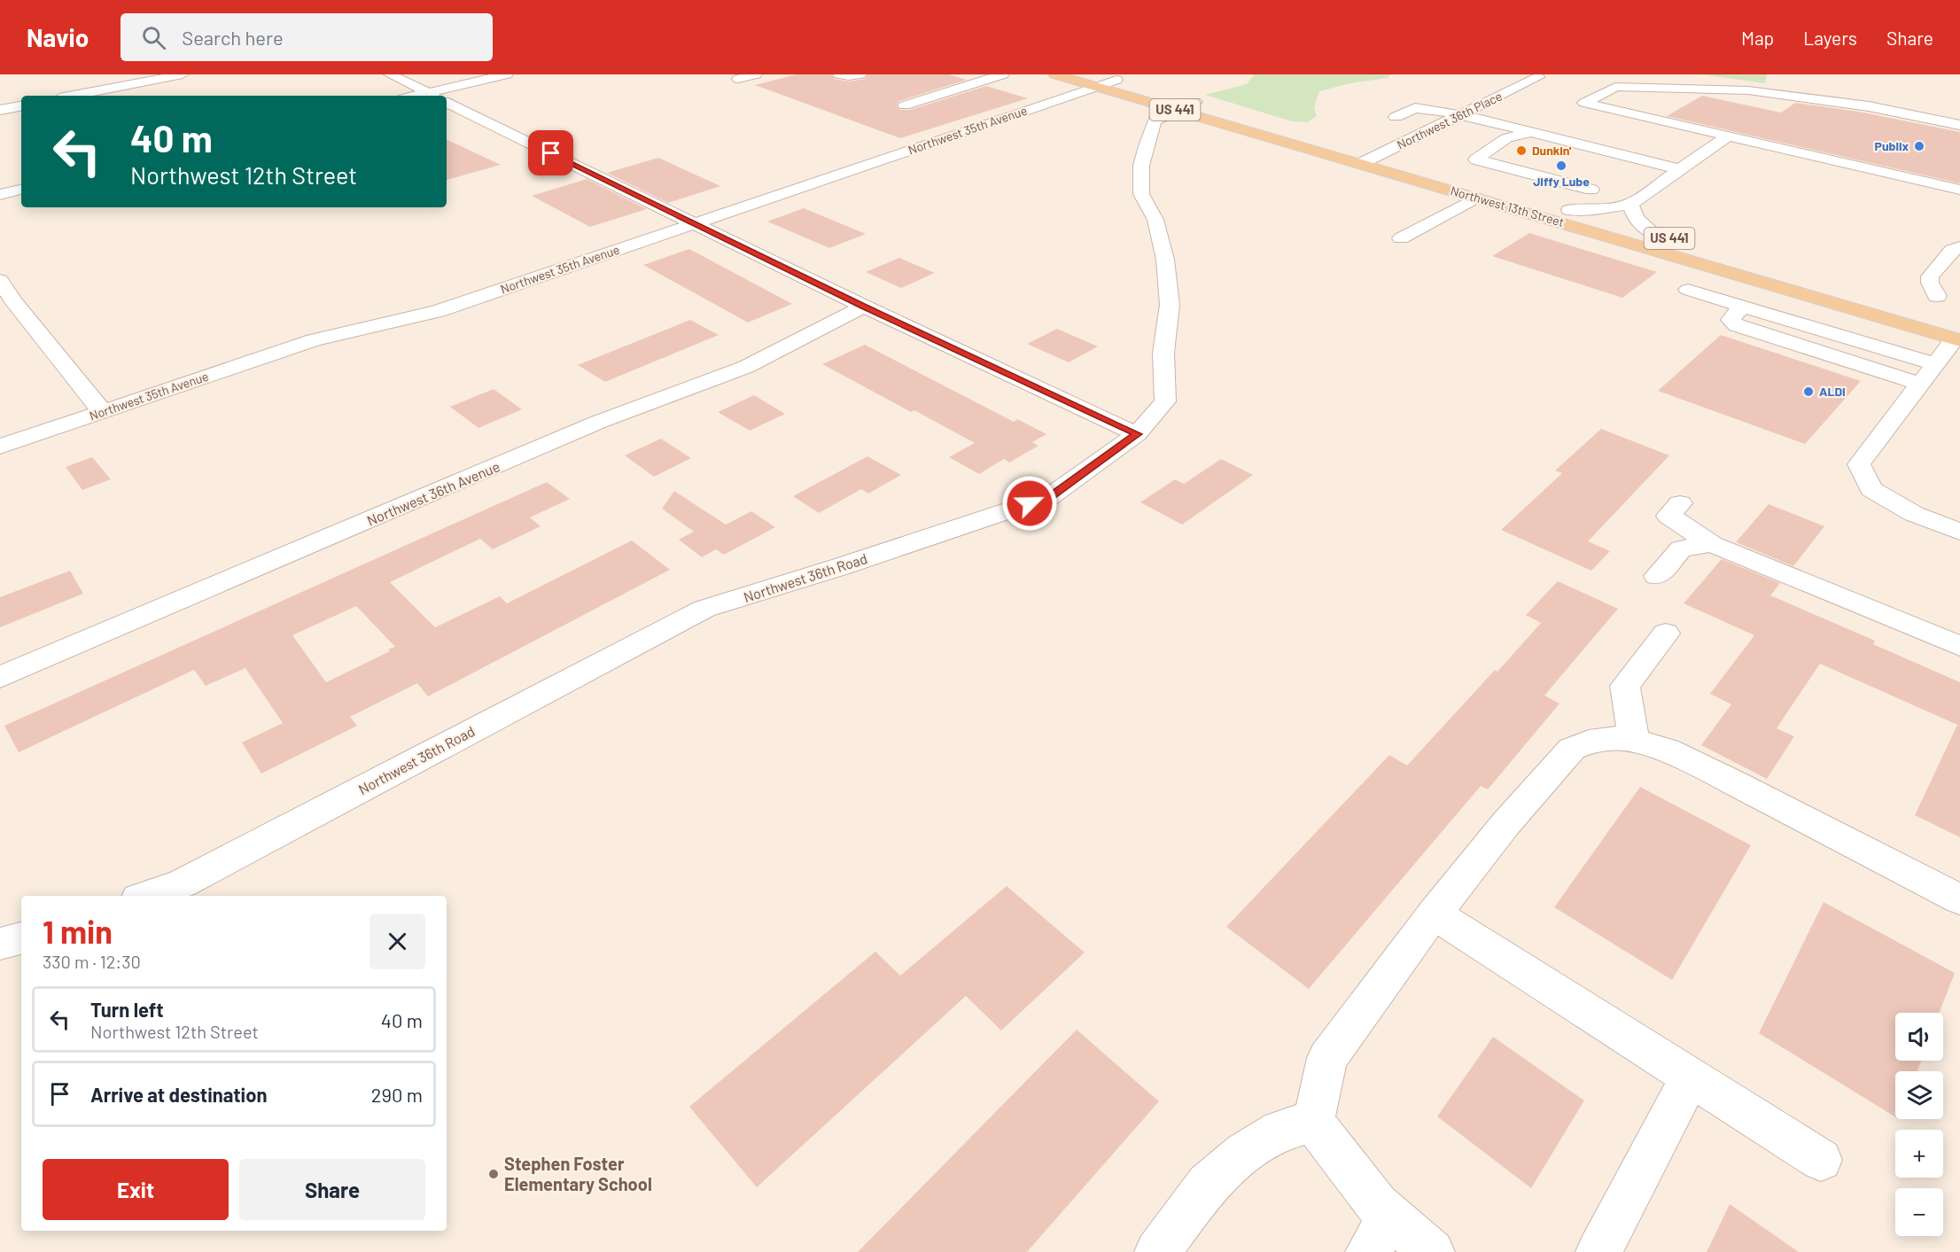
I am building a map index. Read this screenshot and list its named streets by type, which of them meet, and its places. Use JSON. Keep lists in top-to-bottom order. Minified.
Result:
{"streets":{"main road":["US 441","Northwest 13th Street"],"street":["Northwest 36th Place","Northwest 35th Avenue","Northwest 36th Avenue","Northwest 36th Road"]},"crossings":[["Northwest 36th Place","Northwest 13th Street"],["Northwest 35th Avenue","Northwest 13th Street"],["Northwest 13th Street","Northwest 36th Road"]],"places":["Publix","Dunkin'","Jiffy Lube","ALDI","Stephen Foster Elementary School"],"page":{"header":"Navio","search":"Search here","nav":["Map","Layers","Share"],"turn":["40 m","Northwest 12th Street"],"heading":["1 min","330 m · 12:30"],"list":[{"name":"Turn left","note":"Northwest 12th Street","value":"40 m"},{"name":"Arrive at destination","value":"290 m"}],"map_buttons":["+","−"],"buttons":["Exit","Share"]}}
